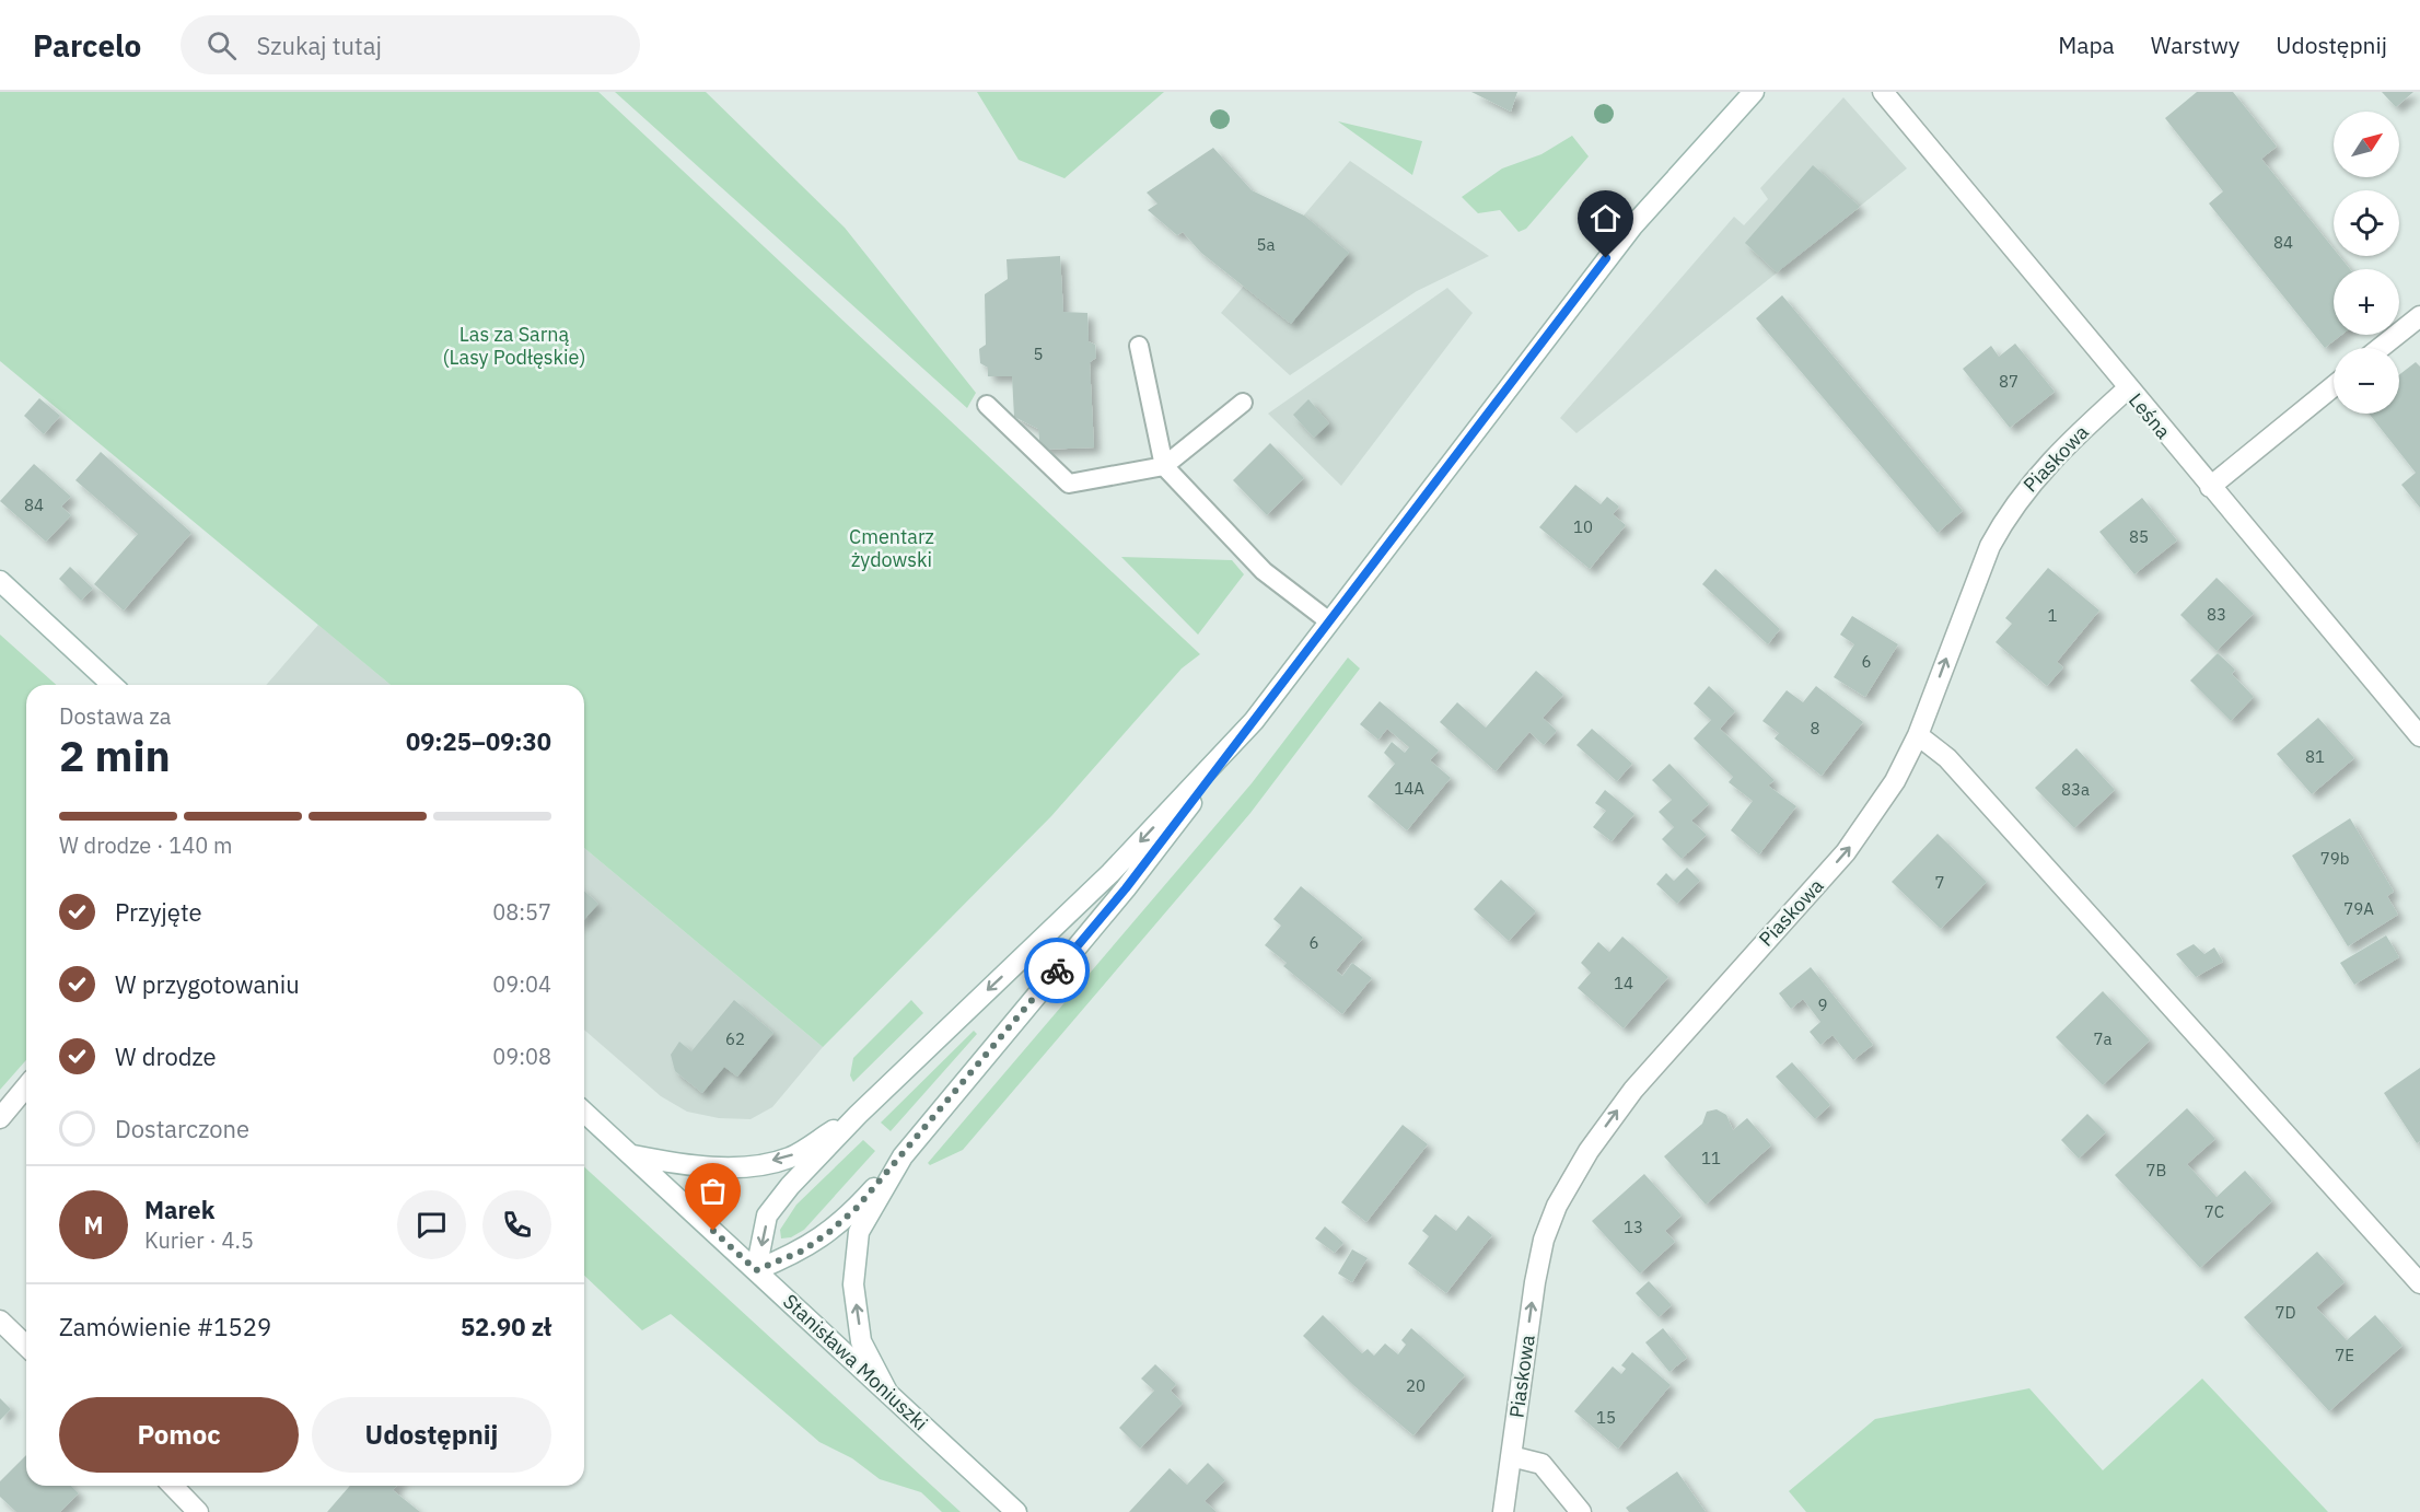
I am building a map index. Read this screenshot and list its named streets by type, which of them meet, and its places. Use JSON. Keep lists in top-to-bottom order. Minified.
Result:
{"streets":{"street":["Leśna","Piaskowa","Stanisława Moniuszki"]},"crossings":[["Leśna","Piaskowa"]],"one_way":["Piaskowa"],"parks":["Las za Sarną (Lasy Podłęskie)","Cmentarz żydowski"],"house_numbers":["84","5a","5","87","84","10","85","83","1","6","8","81","14A","83a","79b","7","79A","6","14","9","62","7a","11","7B","7C","13","7D","7E","20","15"],"north":"top right","page":{"header":"Parcelo","search":"Szukaj tutaj","nav":["Mapa","Warstwy","Udostępnij"],"map_buttons":["+","−"],"heading":["2 min","Dostawa za","09:25–09:30"],"panel":["Marek","Kurier · 4.5","Zamówienie #1529","52.90 zł"],"bar":"W drodze · 140 m","list":[["Przyjęte","08:57"],["W przygotowaniu","09:04"],["W drodze","09:08"],"Dostarczone"],"round":"M","buttons":["Pomoc","Udostępnij"]}}
